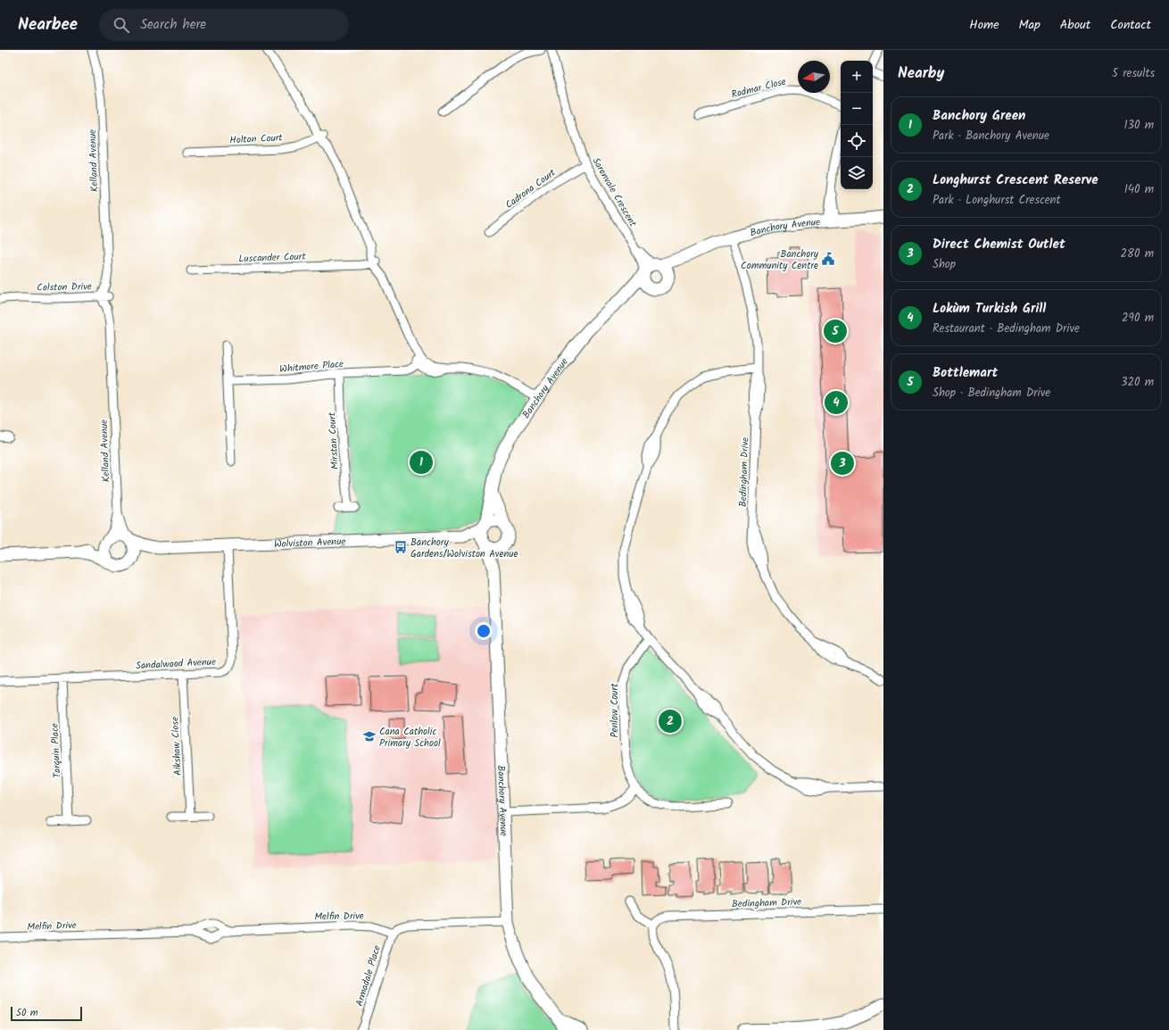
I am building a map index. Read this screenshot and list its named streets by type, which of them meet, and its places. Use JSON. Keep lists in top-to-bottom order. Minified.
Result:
{"streets":{"street":["Rodmar Close","Holton Court","Kelland Avenue","Cadrona Court","Saronvale Crescent","Banchory Avenue","Luscander Court","Colston Drive","Whitmore Place","Mirstan Court","Bedingham Drive","Wolviston Avenue","Sandalwood Avenue","Penlow Court","Aikshaw Close","Tarquin Place","Melfin Drive","Armadale Place"]},"crossings":[["Kelland Avenue","Colston Drive"],["Kelland Avenue","Wolviston Avenue"],["Cadrona Court","Saronvale Crescent"],["Saronvale Crescent","Banchory Avenue"],["Banchory Avenue","Bedingham Drive"],["Banchory Avenue","Wolviston Avenue"],["Whitmore Place","Mirstan Court"],["Wolviston Avenue","Sandalwood Avenue"],["Sandalwood Avenue","Aikshaw Close"],["Sandalwood Avenue","Tarquin Place"],["Melfin Drive","Armadale Place"]],"places":{"public building":["Banchory Community Centre"],"bus stop":["Banchory Gardens/Wolviston Avenue"],"school or university":["Cana Catholic Primary School"]},"scale_bar":"50 m","north":"left","page":{"header":"Nearbee","search":"Search here","nav":["Home","Map","About","Contact"],"heading":["Nearby","5 results"],"map_buttons":["+","−"],"list":[{"mark":"1","name":"Banchory Green","note":"Park · Banchory Avenue","value":"130 m"},{"mark":"2","name":"Longhurst Crescent Reserve","note":"Park · Longhurst Crescent","value":"140 m"},{"mark":"3","name":"Direct Chemist Outlet","note":"Shop","value":"280 m"},{"mark":"4","name":"Lokùm Turkish Grill","note":"Restaurant · Bedingham Drive","value":"290 m"},{"mark":"5","name":"Bottlemart","note":"Shop · Bedingham Drive","value":"320 m"}],"pins":["5","4","1","3","2"],"scale":"50 m"}}
